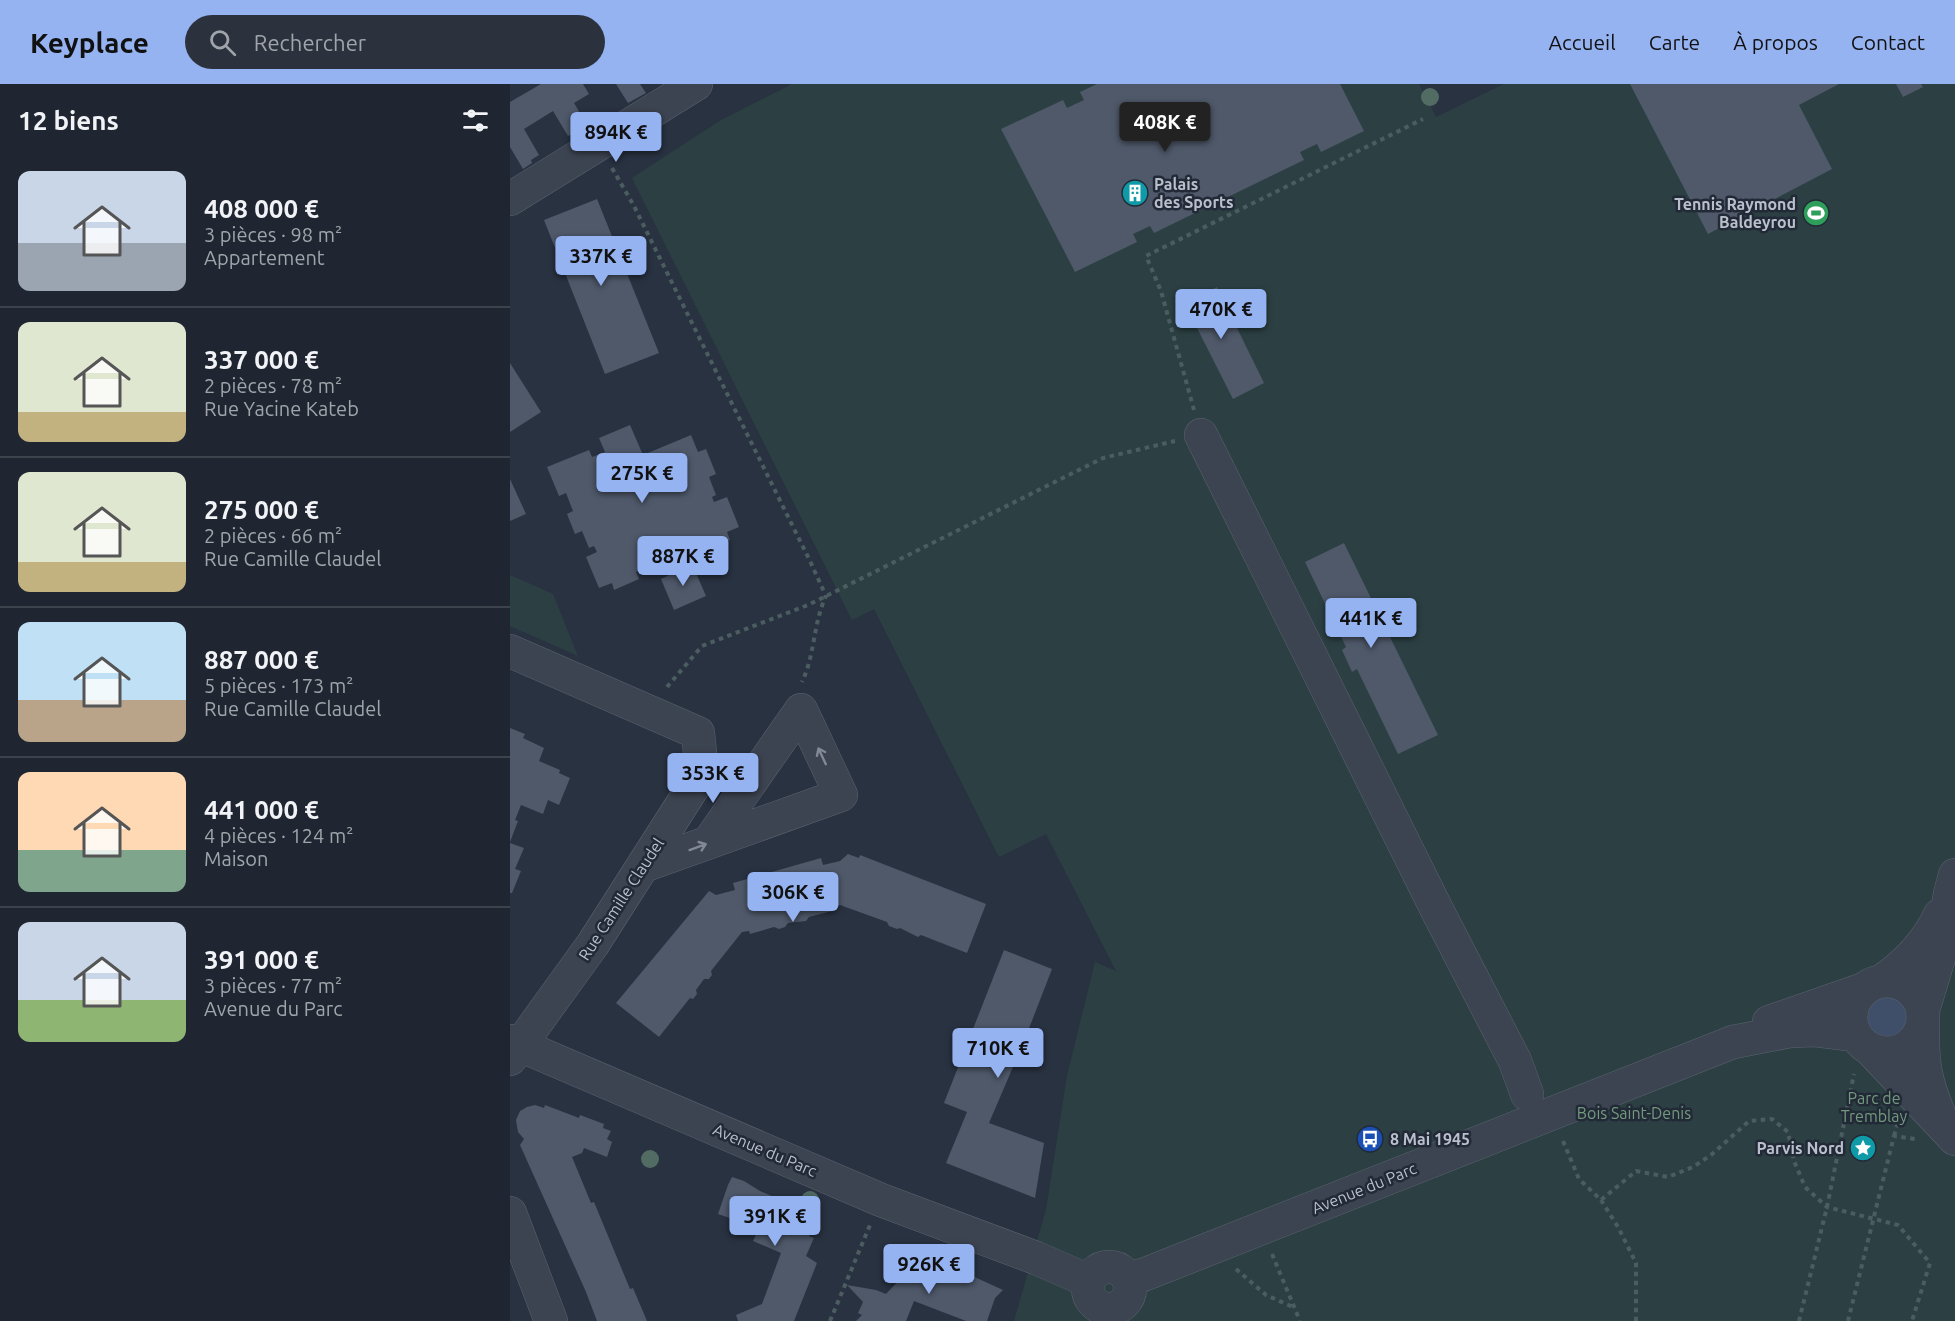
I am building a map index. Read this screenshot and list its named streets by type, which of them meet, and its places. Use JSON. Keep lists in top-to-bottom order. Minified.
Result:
{"streets":{"street":["Rue Camille Claudel","Avenue du Parc"]},"crossings":[["Rue Camille Claudel","Avenue du Parc"]],"parks":["Parc de Tremblay","Bois Saint-Denis"],"places":{"building":["Palais des Sports"],"sports":["Tennis Raymond Baldeyrou"],"bus stop":["8 Mai 1945"],"place":["Parvis Nord"]},"page":{"header":"Keyplace","search":"Rechercher","nav":["Accueil","Carte","À propos","Contact"],"heading":"12 biens","price":["408K €","894K €","337K €","470K €","275K €","887K €","441K €","353K €","306K €","710K €","391K €","926K €"],"list":[{"name":"408 000 €","note":"3 pièces · 98 m² · Appartement"},{"name":"337 000 €","note":"2 pièces · 78 m² · Rue Yacine Kateb"},{"name":"275 000 €","note":"2 pièces · 66 m² · Rue Camille Claudel"},{"name":"887 000 €","note":"5 pièces · 173 m² · Rue Camille Claudel"},{"name":"441 000 €","note":"4 pièces · 124 m² · Maison"},{"name":"391 000 €","note":"3 pièces · 77 m² · Avenue du Parc"}]}}
